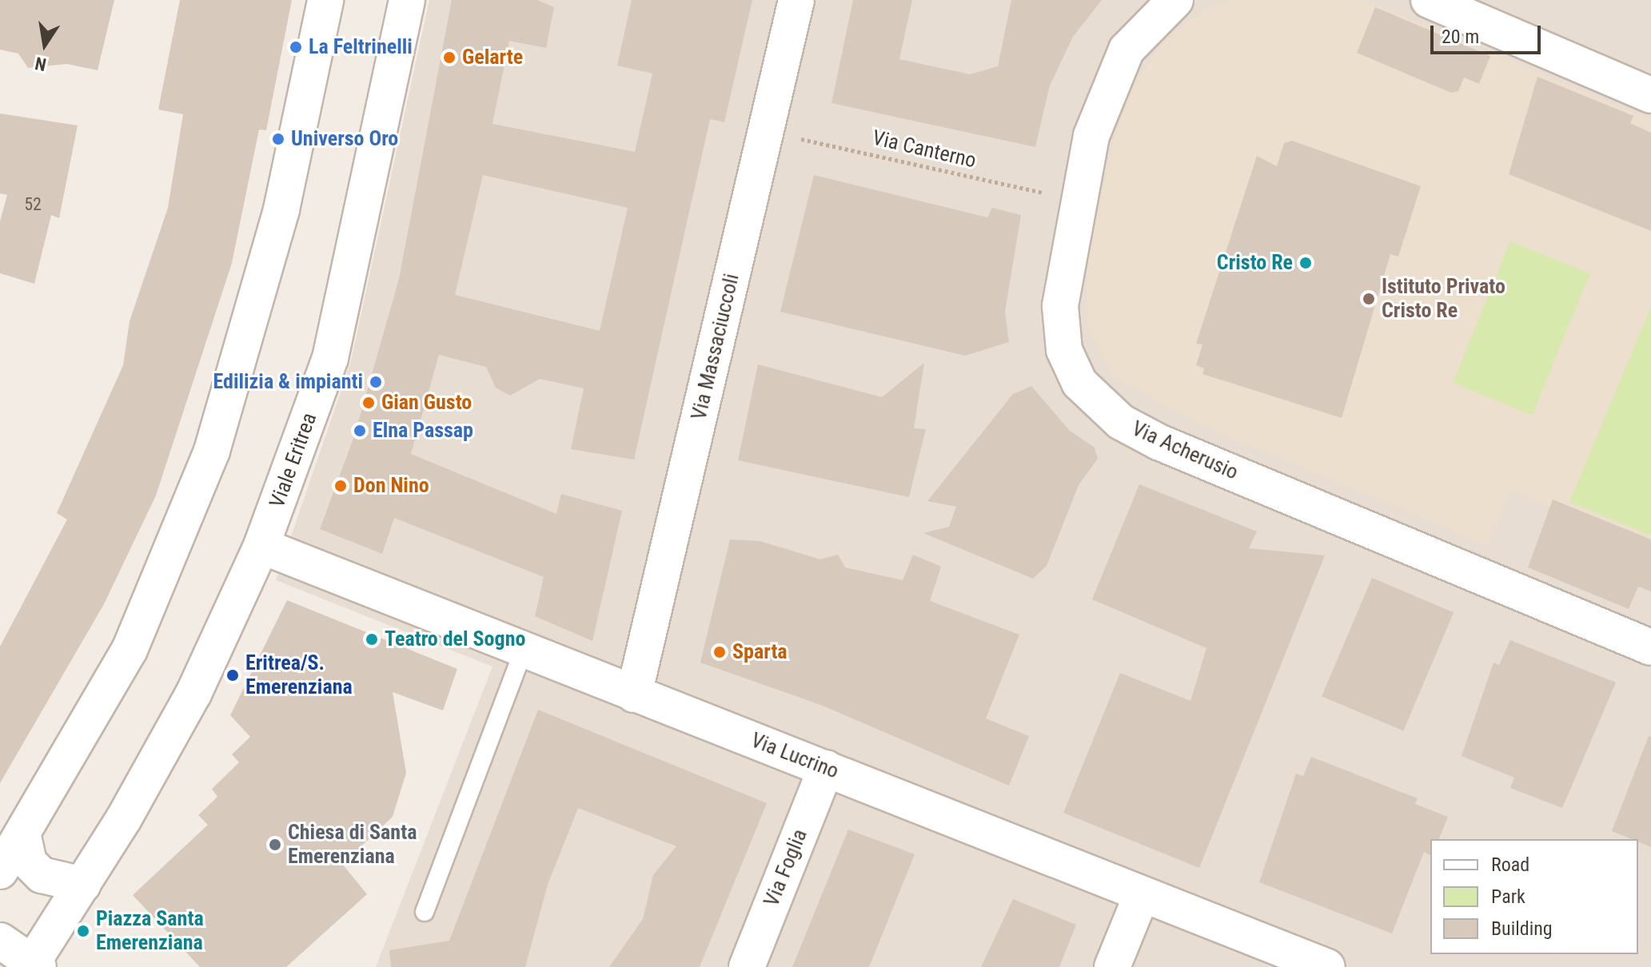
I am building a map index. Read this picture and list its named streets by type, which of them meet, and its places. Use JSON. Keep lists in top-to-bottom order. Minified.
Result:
{"streets":{"street":["Via Massaciuccoli","Via Acherusio","Viale Eritrea","Via Lucrino","Via Foglia"],"path":["Via Canterno"]},"crossings":[["Via Canterno","Via Massaciuccoli"],["Via Canterno","Via Acherusio"],["Via Massaciuccoli","Via Lucrino"],["Viale Eritrea","Via Lucrino"],["Via Lucrino","Via Foglia"]],"places":["La Feltrinelli","Gelarte","Universo Oro","Cristo Re","Istituto Privato Cristo Re","Edilizia & impianti","Gian Gusto","Elna Passap","Don Nino","Teatro del Sogno","Sparta","Eritrea/S. Emerenziana","Chiesa di Santa Emerenziana","Piazza Santa Emerenziana"],"house_numbers":["52"],"legend":["Road","Park","Building"],"scale_bar":"20 m","north":"bottom"}
